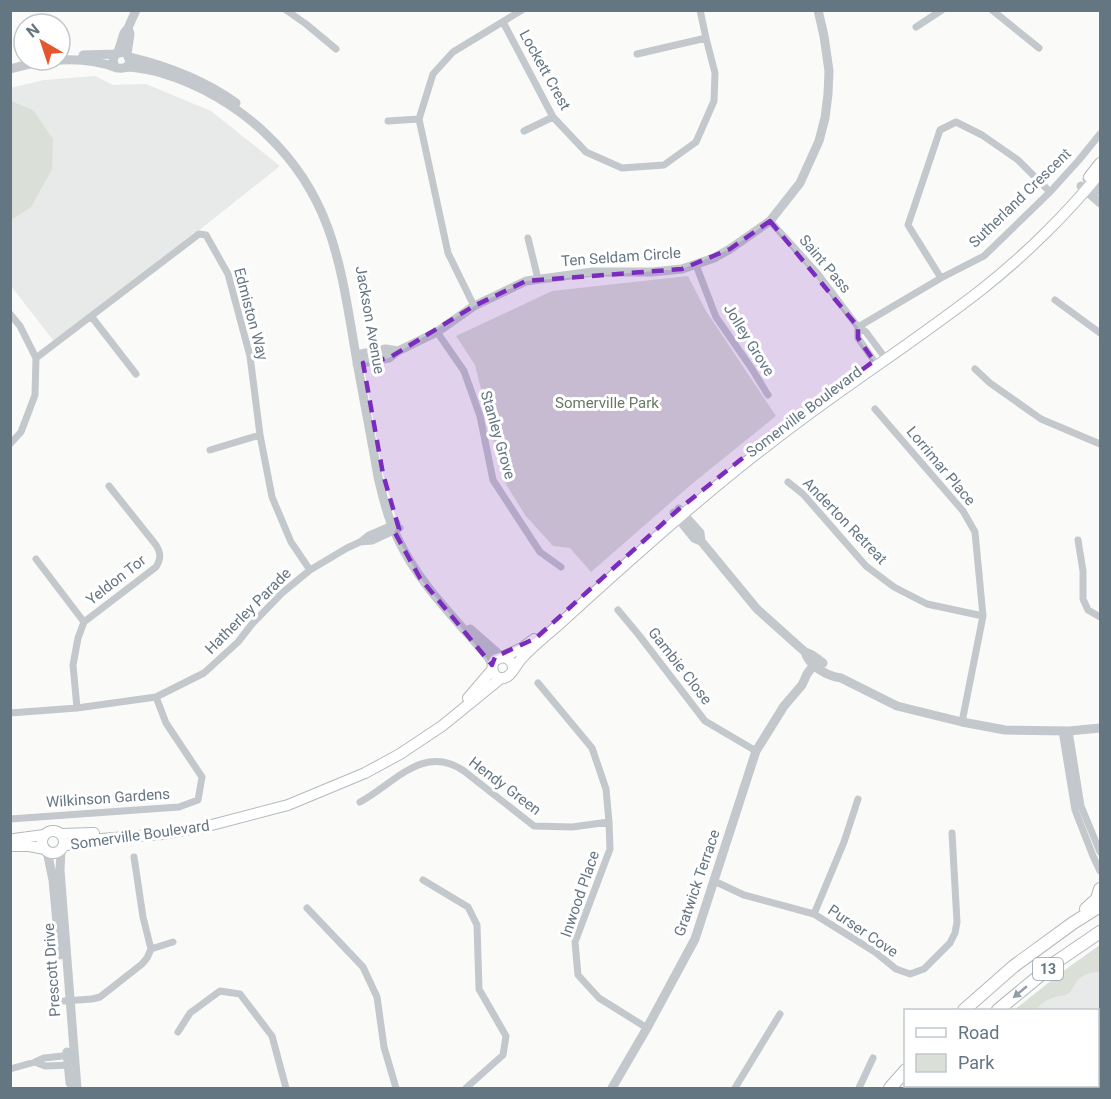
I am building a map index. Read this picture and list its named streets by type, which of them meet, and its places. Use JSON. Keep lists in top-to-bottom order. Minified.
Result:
{"streets":{"highway":["13"],"main road":["Somerville Boulevard"],"street":["Lockett Crest","Sutherland Crescent","Ten Seldam Circle","Saint Pass","Edmiston Way","Jackson Avenue","Jolley Grove","Stanley Grove","Lorrimar Place","Anderton Retreat","Yeldon Tor","Hatherley Parade","Gambie Close","Hendy Green","Wilkinson Gardens","Gratwick Terrace","Inwood Place","Purser Cove","Prescott Drive"]},"crossings":[["Sutherland Crescent","Saint Pass"],["Ten Seldam Circle","Saint Pass"],["Ten Seldam Circle","Jackson Avenue"],["Ten Seldam Circle","Jolley Grove"],["Ten Seldam Circle","Stanley Grove"],["Saint Pass","Somerville Boulevard"],["Edmiston Way","Hatherley Parade"],["Jackson Avenue","Somerville Boulevard"],["Jackson Avenue","Hatherley Parade"],["Somerville Boulevard","Prescott Drive"],["Lorrimar Place","Anderton Retreat"],["Yeldon Tor","Hatherley Parade"],["Hatherley Parade","Wilkinson Gardens"],["Gambie Close","Gratwick Terrace"],["Hendy Green","Inwood Place"],["Gratwick Terrace","Inwood Place"],["Gratwick Terrace","Purser Cove"]],"parks":["Somerville Park"],"legend":["Road","Park"],"north":"top left"}
